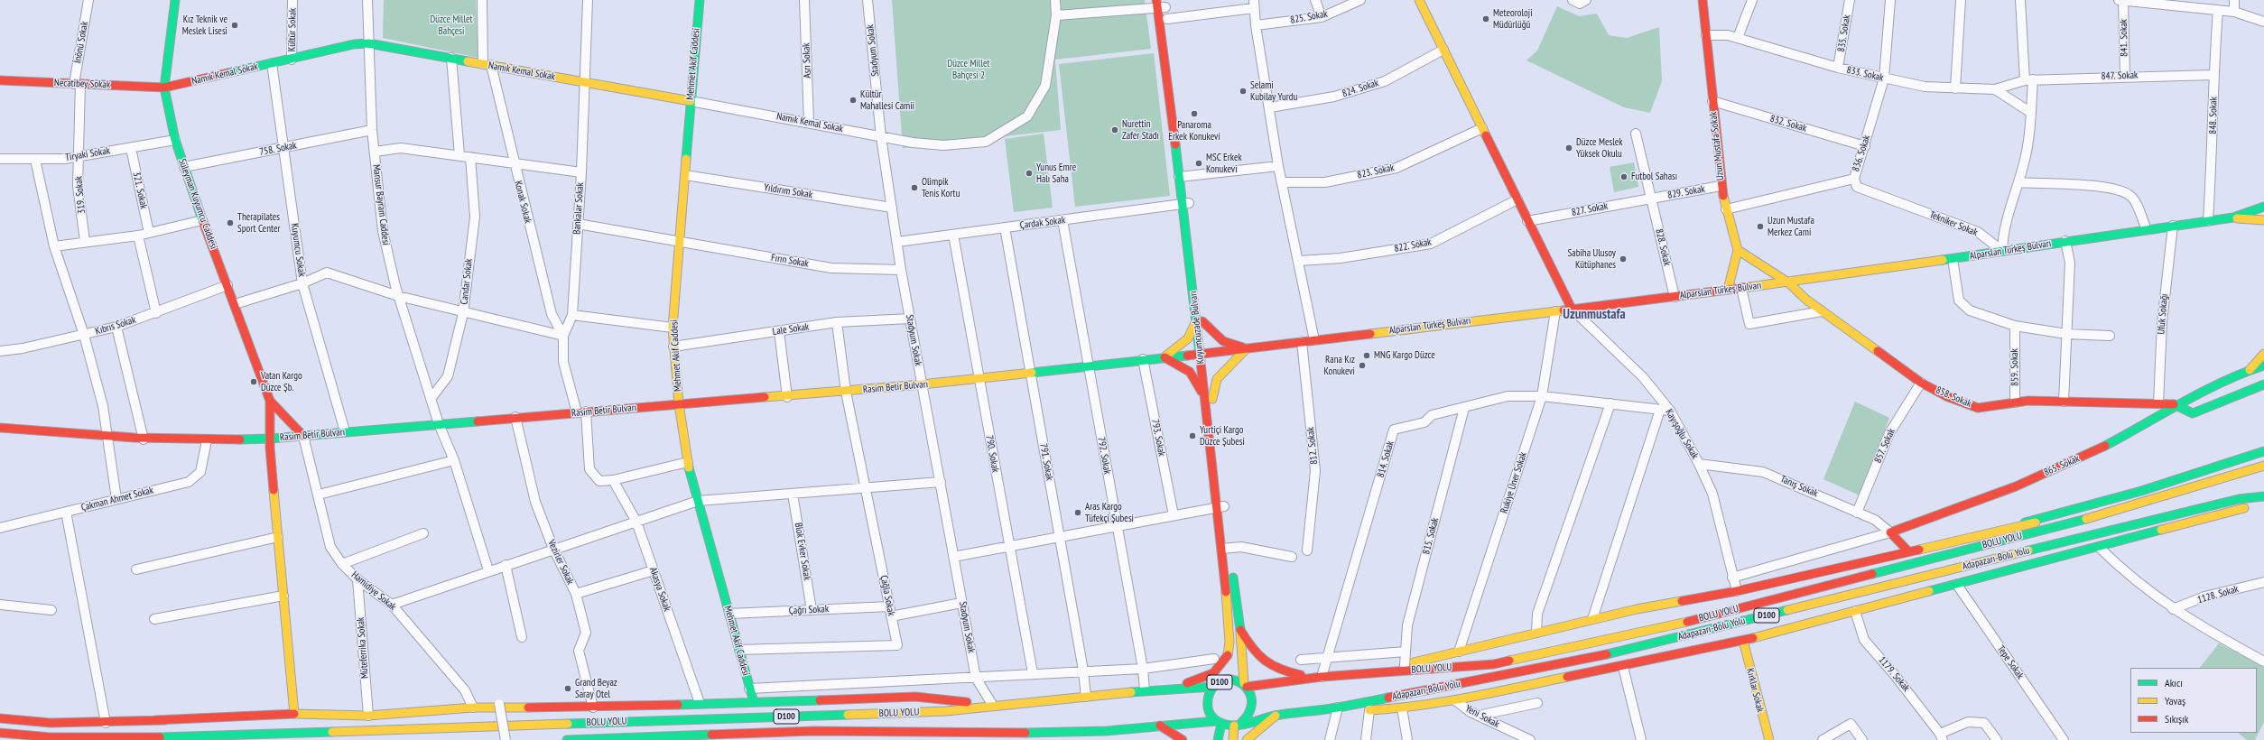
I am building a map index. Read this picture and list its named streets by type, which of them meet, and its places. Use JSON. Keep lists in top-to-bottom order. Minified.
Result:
{"streets":{"main road":["Mehmet Akif Caddesi","Namık Kemal Sokak","Necatibey Sokak","Uzun Mustafa Sokak","Süleyman Kuyumcu Caddesi","Alparslan Türkeş Bulvarı","Kuyumcuzade Bulvarı","Rasim Betir Bulvarı","858. Sokak","865. Sokak","BOLU YOLU","Adapazarı-Bolu Yolu","D100","Kırklar Sokak"],"street":["825. Sokak","Kültür Sokak","835. Sokak","841. Sokak","İnönü Sokak","Stadyum Sokak","Asrı Sokak","833. Sokak","847. Sokak","824. Sokak","848. Sokak","832. Sokak","758. Sokak","836. Sokak","Tiryaki Sokak","823. Sokak","321. Sokak","Yıldırım Sokak","829. Sokak","319. Sokak","Konak Sokak","Mansur Bayram Caddesi","Bankalar Sokak","827. Sokak","Çardak Sokak","Tekniker Sokak","822. Sokak","828. Sokak","Kuyumcu Sokak","Fırın Sokak","Candar Sokak","Ufuk Sokağı","Kıbrıs Sokak","Lale Sokak","859. Sokak","Kayışoğlu Sokak","793. Sokak","812. Sokak","857. Sokak","790. Sokak","792. Sokak","814. Sokak","791. Sokak","Rukiye Üner Sokak","Tanış Sokak","Çakman Ahmet Sokak","815. Sokak","Blok Evker Sokak","Vezirler Sokak","Akasya Sokak","Hamidiye Sokak","1128. Sokak","Çağla Sokak","Çağrı Sokak","Müteferrika Sokak","Tepe Sokak","1179. Sokak","Yeni Sokak"]},"crossings":[["Kültür Sokak","Namık Kemal Sokak"],["835. Sokak","833. Sokak"],["841. Sokak","847. Sokak"],["İnönü Sokak","Necatibey Sokak"],["İnönü Sokak","319. Sokak"],["Stadyum Sokak","Namık Kemal Sokak"],["Stadyum Sokak","Yıldırım Sokak"],["Stadyum Sokak","Çardak Sokak"],["Stadyum Sokak","Fırın Sokak"],["Stadyum Sokak","Lale Sokak"],["Stadyum Sokak","Rasim Betir Bulvarı"],["Asrı Sokak","Namık Kemal Sokak"],["Mehmet Akif Caddesi","Namık Kemal Sokak"],["Mehmet Akif Caddesi","Yıldırım Sokak"],["Mehmet Akif Caddesi","Fırın Sokak"],["Mehmet Akif Caddesi","Lale Sokak"],["Mehmet Akif Caddesi","Rasim Betir Bulvarı"],["Mehmet Akif Caddesi","Çağla Sokak"],["Mehmet Akif Caddesi","Çağrı Sokak"],["Namık Kemal Sokak","Necatibey Sokak"],["Namık Kemal Sokak","Konak Sokak"],["Namık Kemal Sokak","Süleyman Kuyumcu Caddesi"],["Namık Kemal Sokak","Mansur Bayram Caddesi"],["Namık Kemal Sokak","Bankalar Sokak"],["Namık Kemal Sokak","Kuyumcu Sokak"],["833. Sokak","847. Sokak"],["833. Sokak","Uzun Mustafa Sokak"],["833. Sokak","836. Sokak"],["847. Sokak","848. Sokak"],["Necatibey Sokak","319. Sokak"],["Necatibey Sokak","Süleyman Kuyumcu Caddesi"],["848. Sokak","Alparslan Türkeş Bulvarı"],["832. Sokak","Uzun Mustafa Sokak"],["832. Sokak","836. Sokak"],["Uzun Mustafa Sokak","836. Sokak"],["Uzun Mustafa Sokak","829. Sokak"],["Uzun Mustafa Sokak","858. Sokak"],["758. Sokak","Süleyman Kuyumcu Caddesi"],["758. Sokak","Mansur Bayram Caddesi"],["758. Sokak","Kuyumcu Sokak"],["836. Sokak","Tekniker Sokak"],["Tiryaki Sokak","321. Sokak"],["Tiryaki Sokak","319. Sokak"],["Tiryaki Sokak","Süleyman Kuyumcu Caddesi"],["829. Sokak","827. Sokak"],["829. Sokak","828. Sokak"],["Konak Sokak","Bankalar Sokak"],["Süleyman Kuyumcu Caddesi","Kıbrıs Sokak"],["Mansur Bayram Caddesi","Candar Sokak"],["Mansur Bayram Caddesi","Rasim Betir Bulvarı"],["Bankalar Sokak","Fırın Sokak"],["Bankalar Sokak","Rasim Betir Bulvarı"],["Bankalar Sokak","Akasya Sokak"],["827. Sokak","828. Sokak"],["Çardak Sokak","Kuyumcuzade Bulvarı"],["Çardak Sokak","790. Sokak"],["Çardak Sokak","792. Sokak"],["Çardak Sokak","791. Sokak"],["Tekniker Sokak","Alparslan Türkeş Bulvarı"],["828. Sokak","Alparslan Türkeş Bulvarı"],["Kuyumcu Sokak","Rasim Betir Bulvarı"],["Alparslan Türkeş Bulvarı","Ufuk Sokağı"],["Alparslan Türkeş Bulvarı","Kuyumcuzade Bulvarı"],["Alparslan Türkeş Bulvarı","Rasim Betir Bulvarı"],["Alparslan Türkeş Bulvarı","858. Sokak"],["Alparslan Türkeş Bulvarı","Kayışoğlu Sokak"],["Alparslan Türkeş Bulvarı","812. Sokak"],["Alparslan Türkeş Bulvarı","Rukiye Üner Sokak"],["Ufuk Sokağı","858. Sokak"],["Kuyumcuzade Bulvarı","Rasim Betir Bulvarı"],["Kuyumcuzade Bulvarı","BOLU YOLU"],["Kuyumcuzade Bulvarı","Adapazarı-Bolu Yolu"],["Kuyumcuzade Bulvarı","D100"],["Lale Sokak","Çağla Sokak"],["859. Sokak","858. Sokak"],["Rasim Betir Bulvarı","793. Sokak"],["Rasim Betir Bulvarı","790. Sokak"],["Rasim Betir Bulvarı","792. Sokak"],["Rasim Betir Bulvarı","791. Sokak"],["Rasim Betir Bulvarı","Çakman Ahmet Sokak"],["Rasim Betir Bulvarı","Vezirler Sokak"],["Rasim Betir Bulvarı","Hamidiye Sokak"],["Rasim Betir Bulvarı","Çağla Sokak"],["858. Sokak","857. Sokak"],["858. Sokak","865. Sokak"],["Kayışoğlu Sokak","814. Sokak"],["Kayışoğlu Sokak","Tanış Sokak"],["857. Sokak","Tanış Sokak"],["792. Sokak","BOLU YOLU"],["814. Sokak","Rukiye Üner Sokak"],["814. Sokak","815. Sokak"],["814. Sokak","BOLU YOLU"],["791. Sokak","BOLU YOLU"],["865. Sokak","Tanış Sokak"],["BOLU YOLU","Adapazarı-Bolu Yolu"],["BOLU YOLU","D100"],["Blok Evker Sokak","Çağrı Sokak"],["Adapazarı-Bolu Yolu","D100"],["Hamidiye Sokak","Müteferrika Sokak"],["Çağla Sokak","Çağrı Sokak"]],"districts":["Uzunmustafa"],"parks":["Düzce Millet Bahçesi","Düzce Millet Bahçesi 2"],"places":["Meteoroloji Müdürlüğü","Kız Teknik ve Meslek Lisesi","Selami Kubilay Yurdu","Kültür Mahallesi Camii","Panaroma Erkek Konukevi","Nurettin Zafer Stadı","Düzce Meslek Yüksek Okulu","MSC Erkek Konukevi","Yunus Emre Halı Saha","Futbol Sahası","Olimpik Tenis Kortu","Therapilates Sport Center","Uzun Mustafa Merkez Cami","Sabiha Ulusoy Kütüphanes","MNG Kargo Düzce","Rana Kız Konukevi","Vatan Kargo Düzce Şb.","Yurtiçi Kargo Düzce Şubesi","Aras Kargo Tüfekçi Şubesi","Grand Beyaz Saray Otel"],"legend":["Akıcı","Yavaş","Sıkışık"]}
